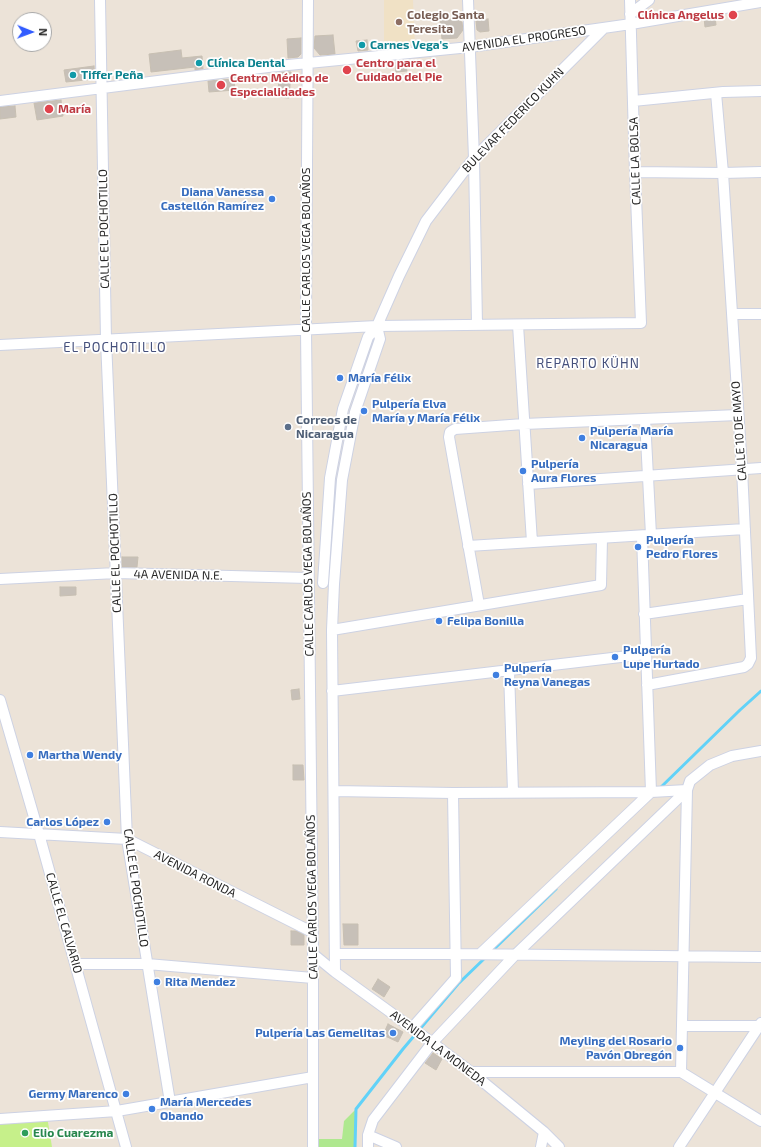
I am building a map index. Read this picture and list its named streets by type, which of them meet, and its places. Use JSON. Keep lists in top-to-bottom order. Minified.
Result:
{"streets":{"street":["AVENIDA EL PROGRESO","BULEVAR FEDERICO KUHN","CALLE LA BOLSA","CALLE EL POCHOTILLO","CALLE CARLOS VEGA BOLAÑOS","CALLE 10 DE MAYO","4A AVENIDA N.E.","AVENIDA RONDA","CALLE EL CALVARIO","AVENIDA LA MONEDA"]},"crossings":[["AVENIDA EL PROGRESO","BULEVAR FEDERICO KUHN"],["AVENIDA EL PROGRESO","CALLE LA BOLSA"],["AVENIDA EL PROGRESO","CALLE EL POCHOTILLO"],["AVENIDA EL PROGRESO","CALLE CARLOS VEGA BOLAÑOS"],["BULEVAR FEDERICO KUHN","CALLE CARLOS VEGA BOLAÑOS"],["BULEVAR FEDERICO KUHN","4A AVENIDA N.E."],["CALLE EL POCHOTILLO","4A AVENIDA N.E."],["CALLE EL POCHOTILLO","AVENIDA RONDA"],["CALLE CARLOS VEGA BOLAÑOS","4A AVENIDA N.E."],["CALLE CARLOS VEGA BOLAÑOS","AVENIDA RONDA"],["CALLE CARLOS VEGA BOLAÑOS","AVENIDA LA MONEDA"],["AVENIDA RONDA","CALLE EL CALVARIO"]],"districts":["EL POCHOTILLO","REPARTO KÜHN"],"places":["Clínica Angelus","Colegio Santa Teresita","Carnes Vega's","Clínica Dental","Centro para el Cuidado del Pie","Tiffer Peña","Centro Médico de Especialidades","María","Diana Vanessa Castellón Ramírez","María Félix","Pulpería Elva María y María Félix","Correos de Nicaragua","Pulpería María Nicaragua","Pulpería Aura Flores","Pulpería Pedro Flores","Felipa Bonilla","Pulpería Lupe Hurtado","Pulpería Reyna Vanegas","Martha Wendy","Carlos López","Rita Mendez","Pulpería Las Gemelitas","Meyling del Rosario Pavón Obregón","Germy Marenco","María Mercedes Obando","Elio Cuarezma"],"north":"right"}
